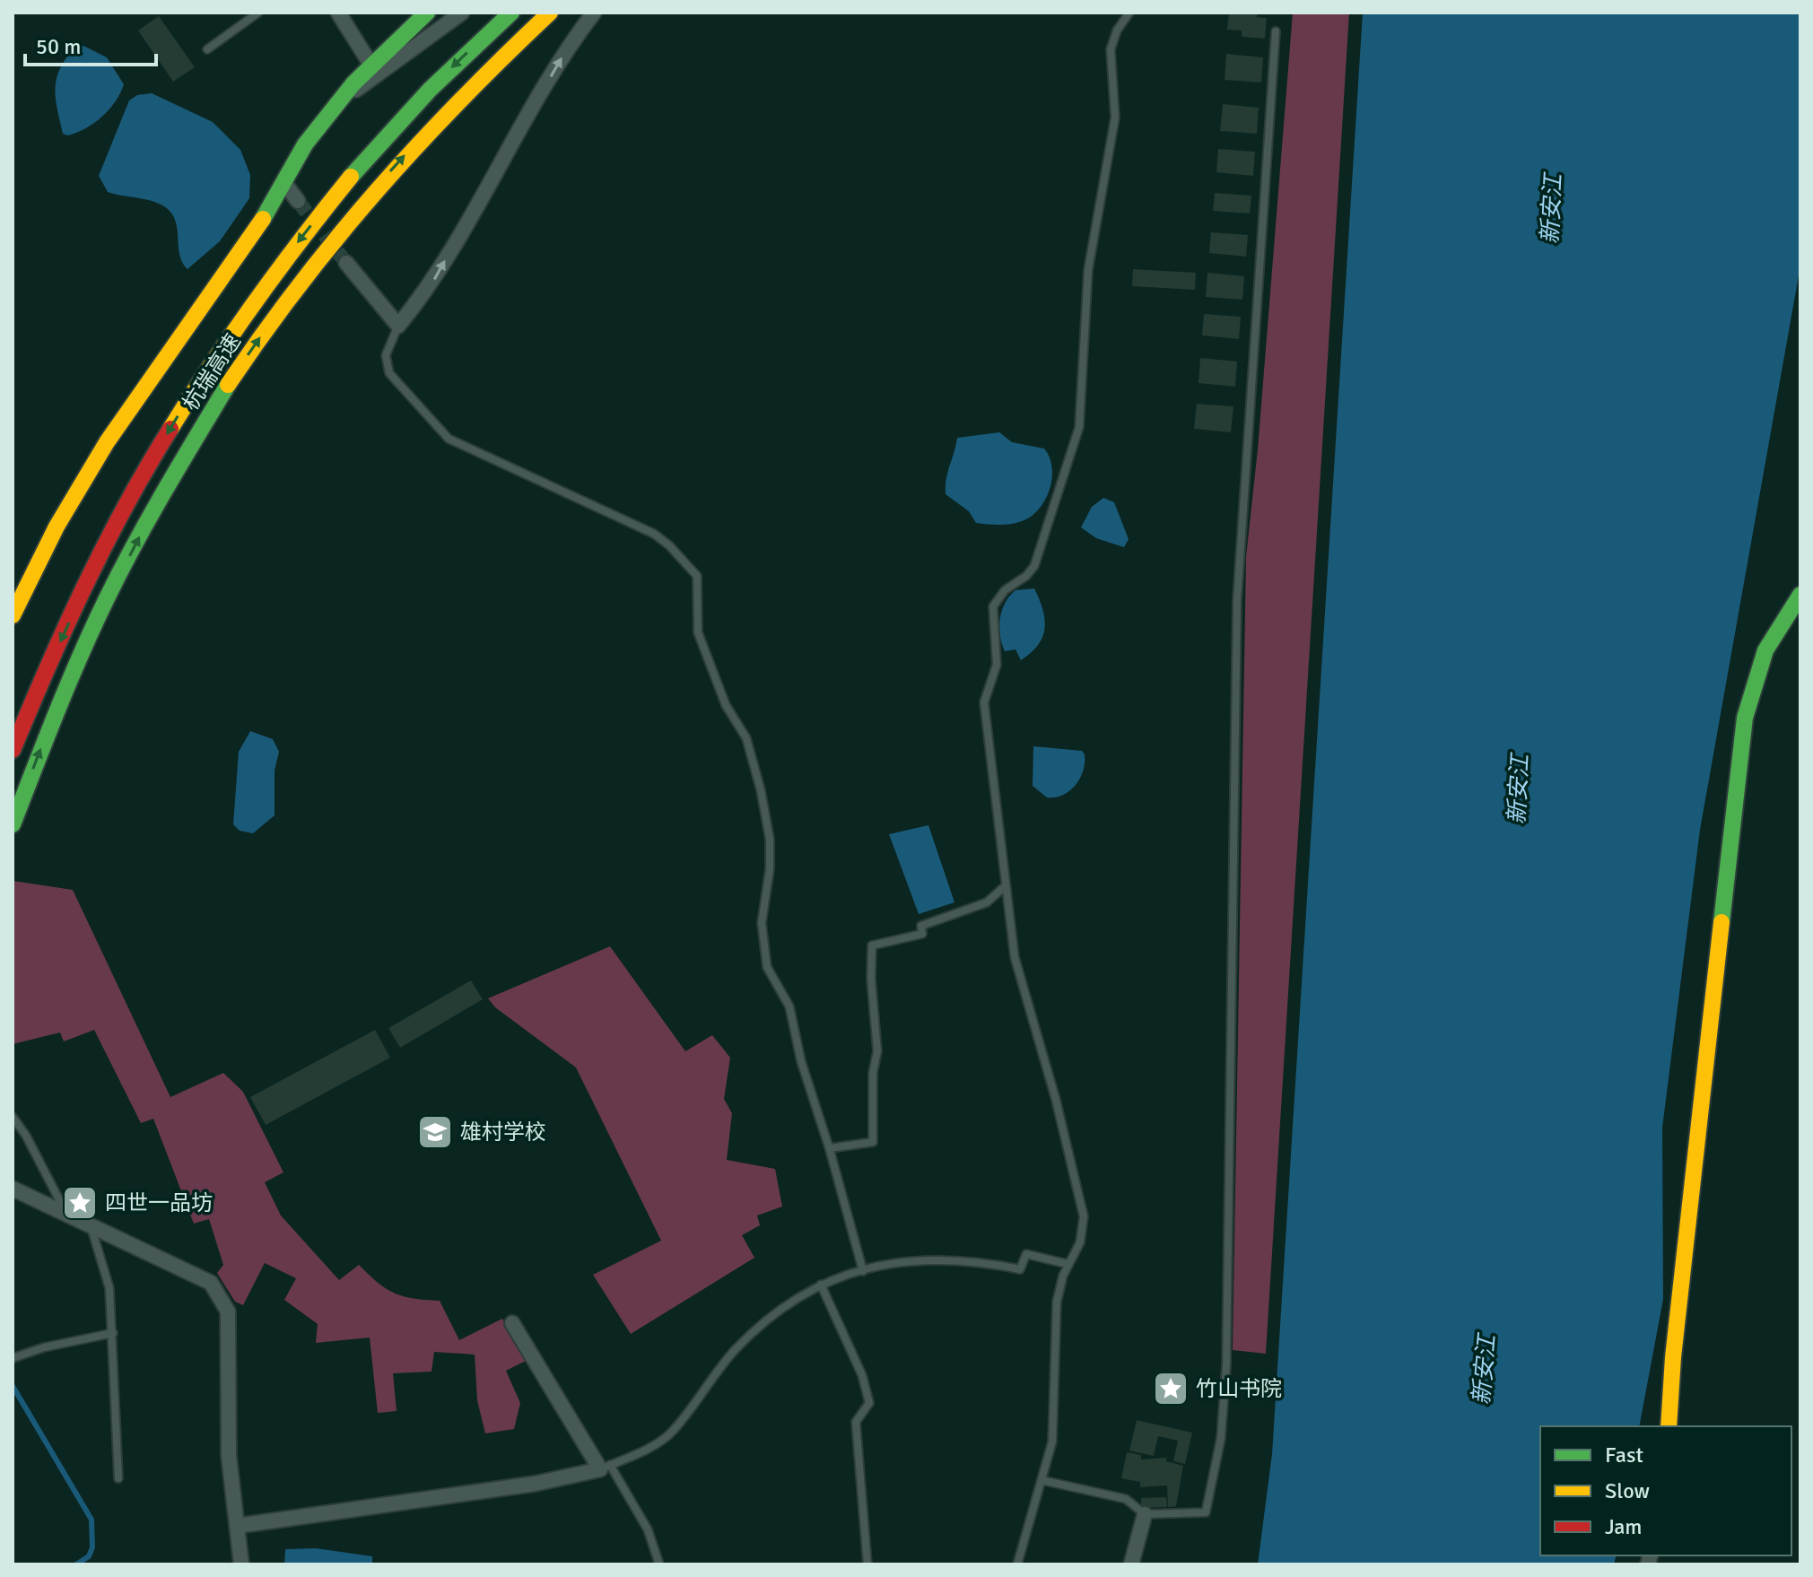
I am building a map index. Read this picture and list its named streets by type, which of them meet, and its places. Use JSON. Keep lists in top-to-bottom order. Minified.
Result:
{"streets":{"main road":["杭瑞高速"]},"water":["新安江"],"places":{"school or university":["雄村学校"],"place":["四世一品坊","竹山书院"]},"legend":["Fast","Slow","Jam"],"scale_bar":"50 m"}
